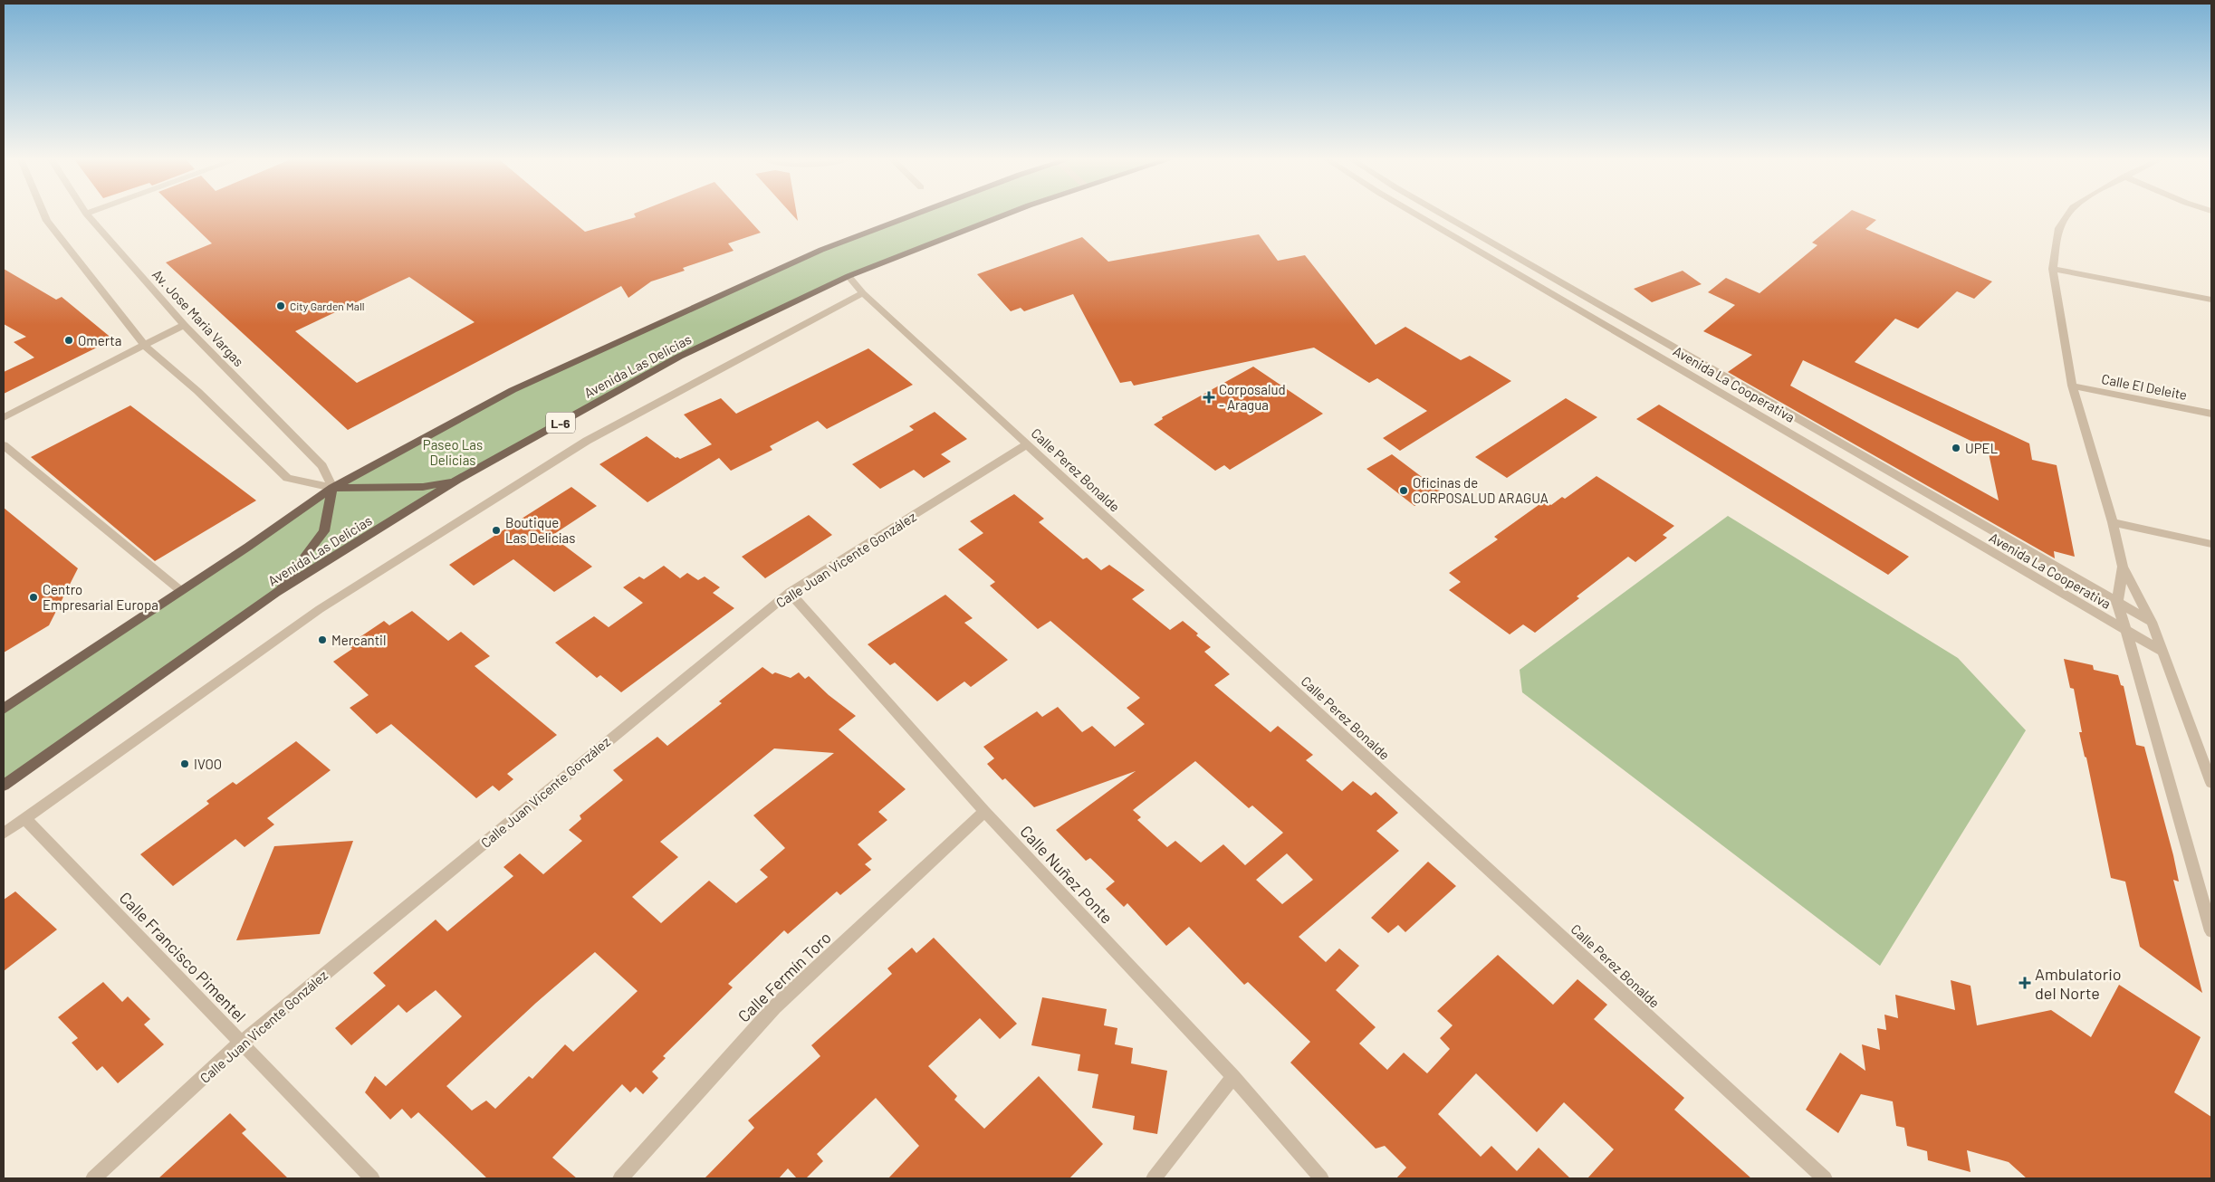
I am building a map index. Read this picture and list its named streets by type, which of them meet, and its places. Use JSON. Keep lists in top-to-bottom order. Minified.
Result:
{"streets":{"main road":["Avenida Las Delicias","L-6"],"street":["Av. Jose Maria Vargas","Avenida La Cooperativa","Calle El Deleite","Calle Perez Bonalde","Calle Juan Vicente González","Calle Nuñez Ponte","Calle Francisco Pimentel","Calle Fermín Toro"]},"crossings":[["Av. Jose Maria Vargas","Avenida Las Delicias"],["Avenida Las Delicias","Calle Perez Bonalde"],["Calle Perez Bonalde","Calle Juan Vicente González"],["Calle Juan Vicente González","Calle Nuñez Ponte"],["Calle Juan Vicente González","Calle Francisco Pimentel"],["Calle Nuñez Ponte","Calle Fermín Toro"]],"parks":["Paseo Las Delicias"],"places":{"other":["City Garden Mall","Omerta","UPEL","Oficinas de CORPOSALUD ARAGUA","Boutique Las Delicias","Centro Empresarial Europa","Mercantil","IVOO"],"health":["Corposalud - Aragua","Ambulatorio del Norte"]}}
